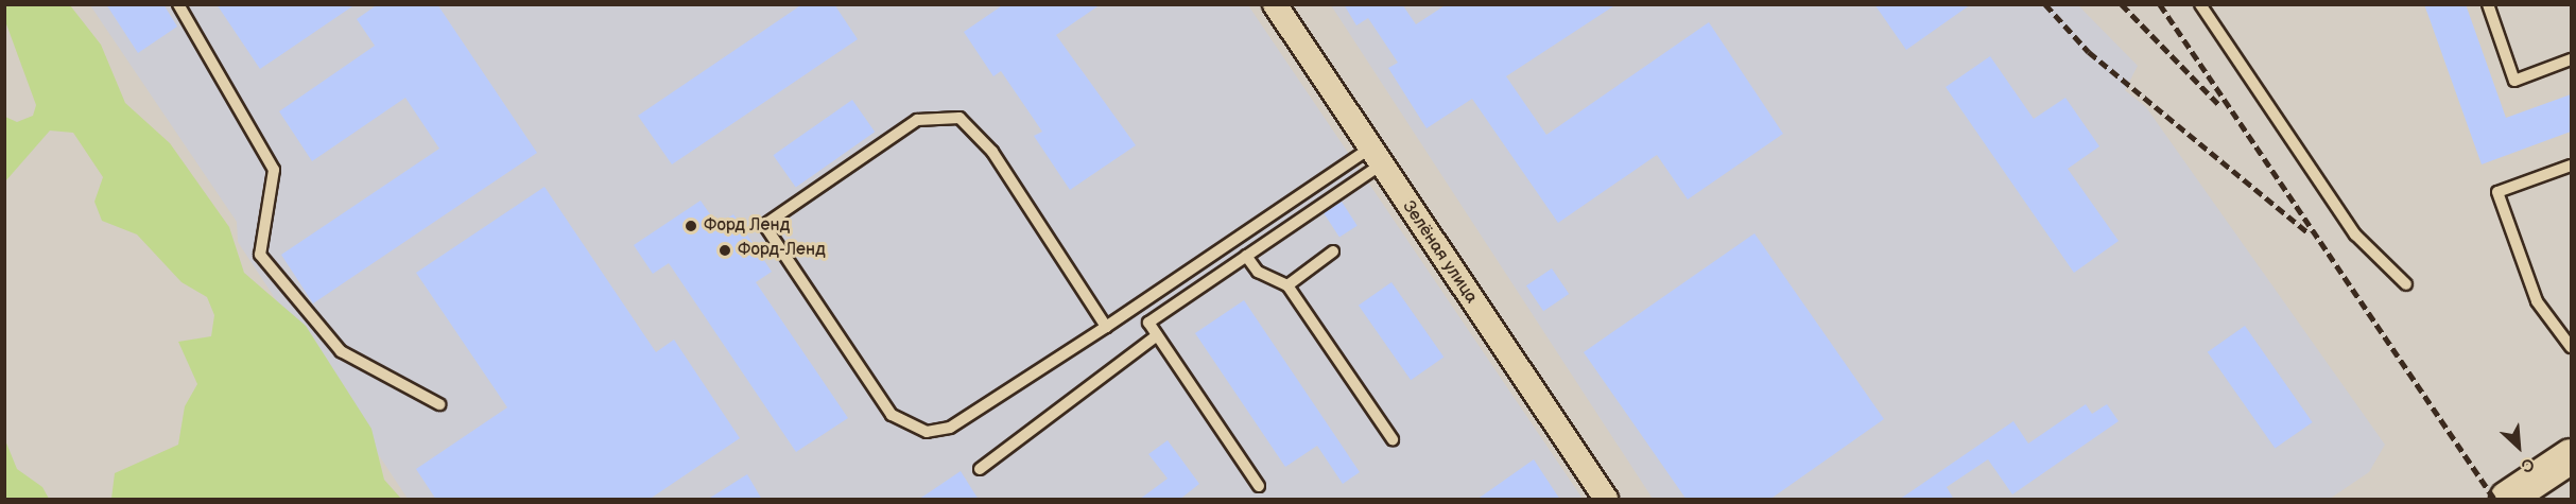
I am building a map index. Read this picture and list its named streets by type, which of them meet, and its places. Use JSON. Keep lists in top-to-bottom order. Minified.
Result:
{"streets":{"street":["Зелёная улица"]},"places":["Форд Ленд","Форд-Ленд"],"north":"bottom right"}
